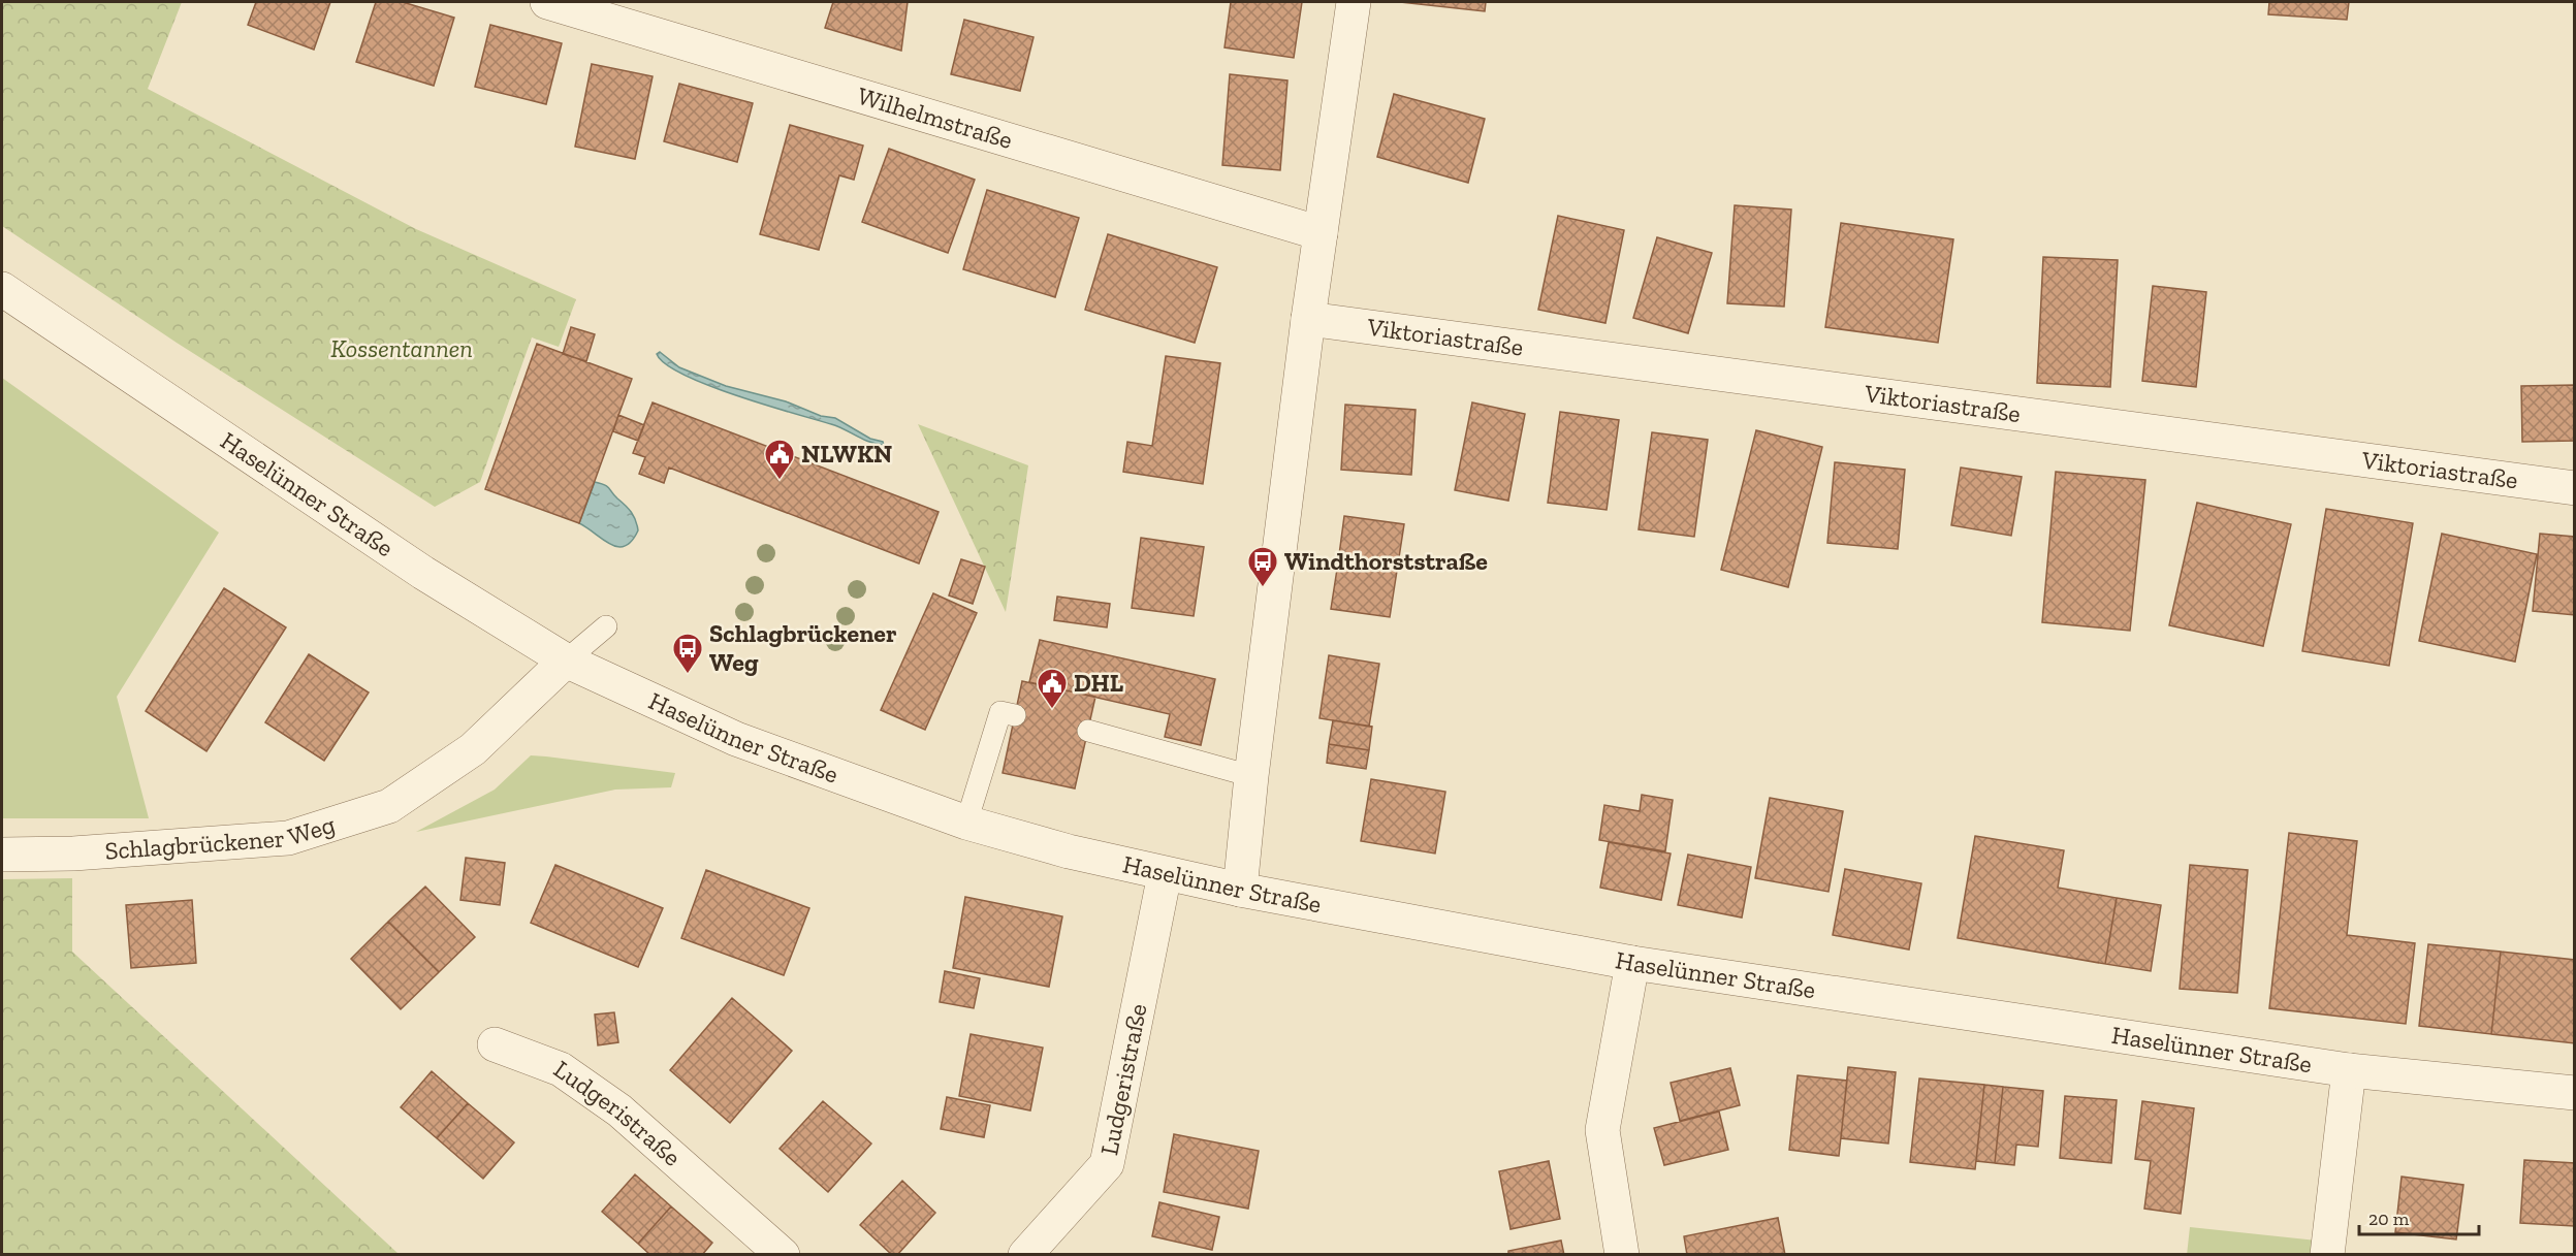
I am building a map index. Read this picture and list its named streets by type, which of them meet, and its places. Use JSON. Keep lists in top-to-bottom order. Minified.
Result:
{"streets":{"street":["Wilhelmstraße","Viktoriastraße","Haselünner Straße","Schlagbrückener Weg","Ludgeristraße"]},"crossings":[["Haselünner Straße","Schlagbrückener Weg"],["Haselünner Straße","Ludgeristraße"]],"parks":["Kossentannen"],"places":{"public building":["NLWKN","DHL"],"bus stop":["Windthorststraße","Schlagbrückener Weg"]},"scale_bar":"20 m"}
